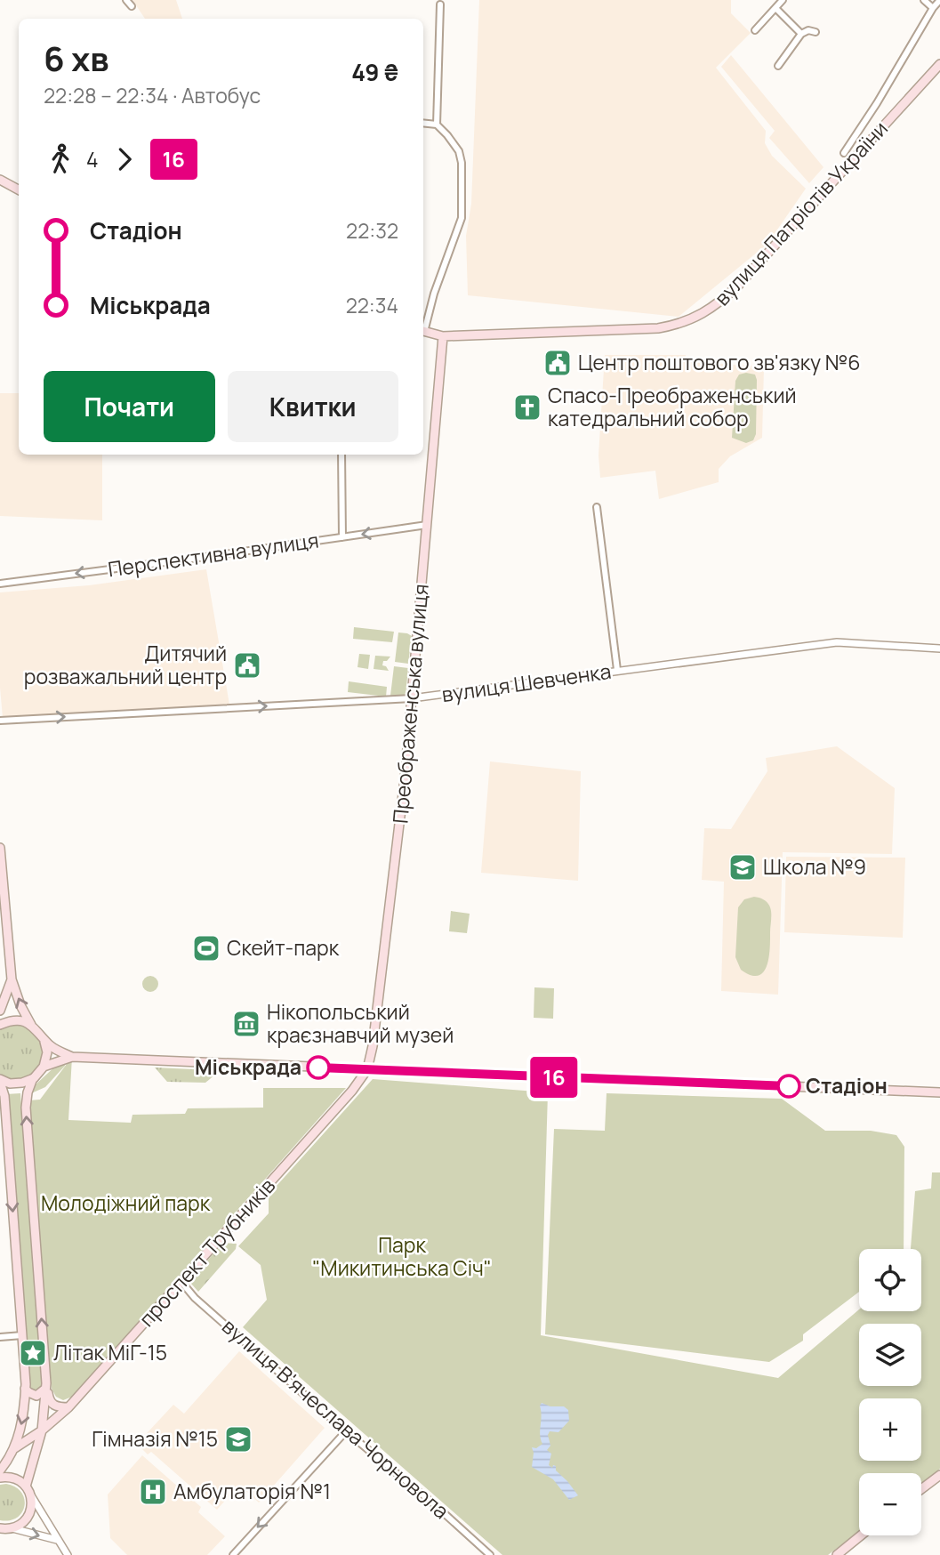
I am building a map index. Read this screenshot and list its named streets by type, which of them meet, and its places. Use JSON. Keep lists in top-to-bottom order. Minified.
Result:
{"streets":{"main road":["вулиця Патріотів України","Преображенська вулиця","проспект Трубників"],"street":["Перспективна вулиця","вулиця Шевченка","вулиця В'ячеслава Чорновола"]},"crossings":[["вулиця Патріотів України","Преображенська вулиця"],["Перспективна вулиця","Преображенська вулиця"],["вулиця Шевченка","Преображенська вулиця"],["Преображенська вулиця","проспект Трубників"],["проспект Трубників","вулиця В'ячеслава Чорновола"]],"one_way":["Перспективна вулиця","вулиця Шевченка"],"parks":["Молодіжний парк","Парк \"Микитинська Січ\""],"places":{"public building":["Центр поштового зв'язку №6","Дитячий розважальний центр"],"church":["Спасо-Преображенський катедральний собор"],"school or university":["Школа №9","Гімназія №15"],"sports":["Скейт-парк"],"museum":["Нiкопольський краєзнавчий музей"],"other":["Міськрада","Стадіон"],"place":["Літак МіГ-15"],"hospital":["Амбулаторія №1"]},"lines":["bus line 16"],"page":{"on_map":"16","heading":["6 хв","22:28 – 22:34 · Автобус","49 ₴"],"legs":["4","16"],"list":[{"name":"Стадіон","value":"22:32"},{"name":"Міськрада","value":"22:34"}],"buttons":["Почати","Квитки"],"map_buttons":["+","−"]}}
